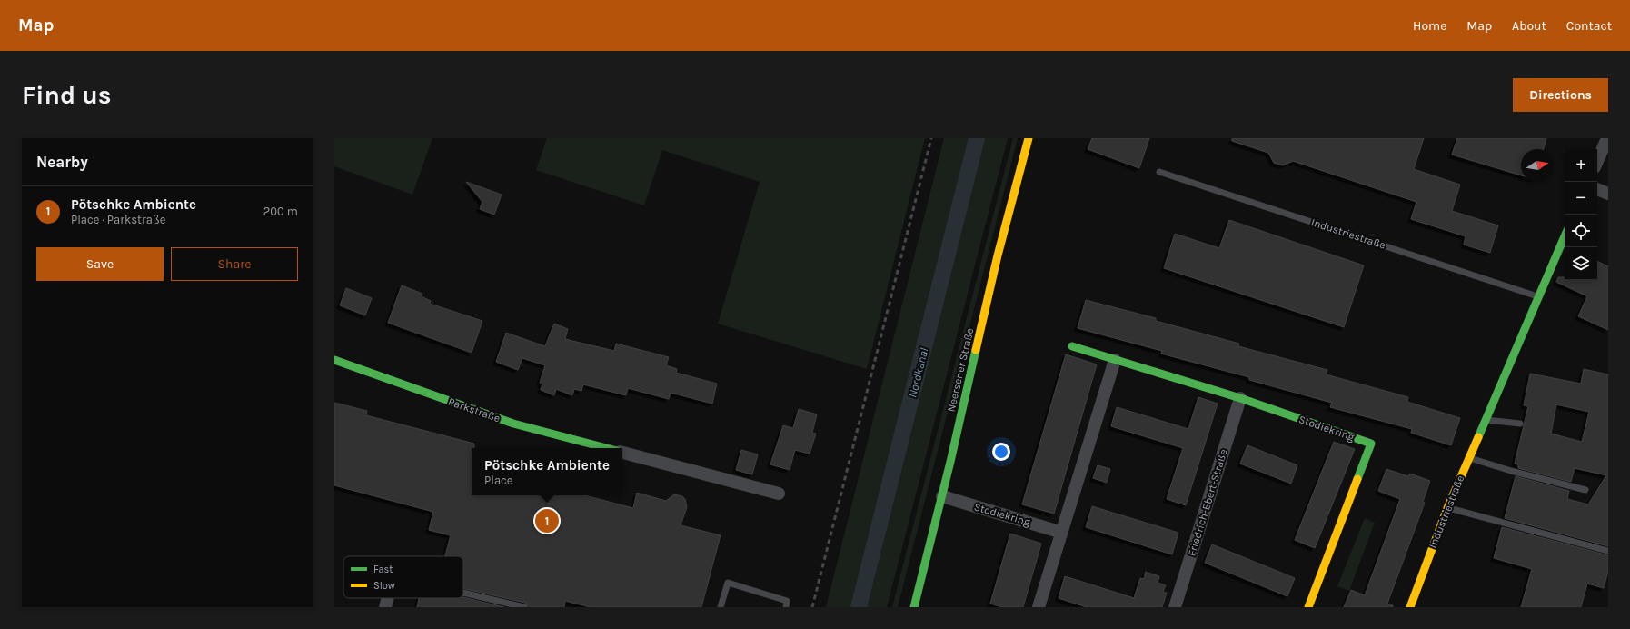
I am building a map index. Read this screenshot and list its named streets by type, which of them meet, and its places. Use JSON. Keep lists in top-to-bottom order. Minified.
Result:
{"streets":{"street":["Industriestraße","Neersener Straße","Parkstraße","Stodiekring","Friedrich-Ebert-Straße"]},"crossings":[["Neersener Straße","Stodiekring"],["Stodiekring","Friedrich-Ebert-Straße"]],"water":["Nordkanal"],"legend":["Fast","Slow"],"north":"right","page":{"header":"Map","nav":["Home","Map","About","Contact"],"buttons":["Directions",["Save","Share"]],"title":"Find us","heading":"Nearby","map_buttons":["+","−"],"list":[{"mark":"1","name":"Pötschke Ambiente","note":"Place · Parkstraße","value":"200 m"}],"popup":["Pötschke Ambiente","Place"],"pins":"1"}}
